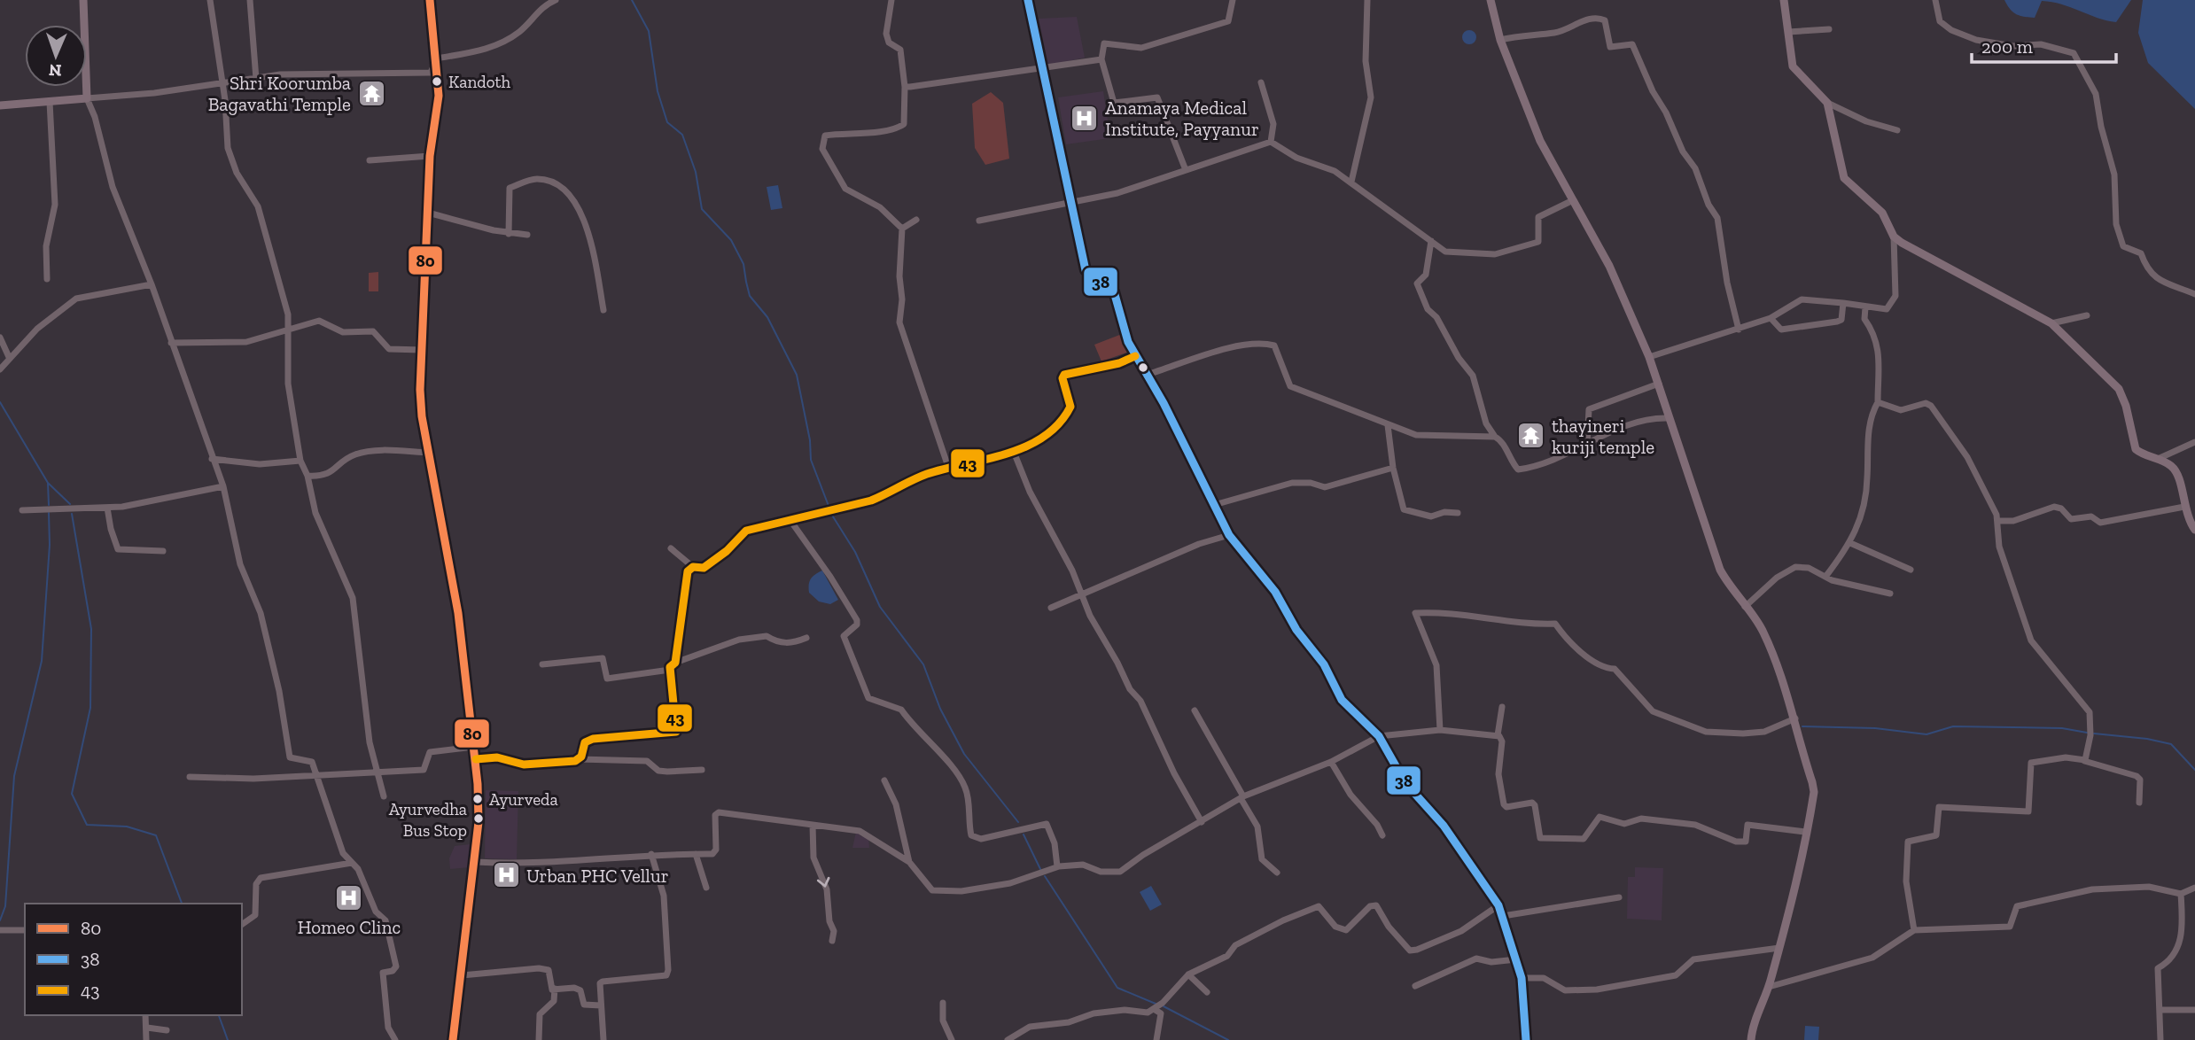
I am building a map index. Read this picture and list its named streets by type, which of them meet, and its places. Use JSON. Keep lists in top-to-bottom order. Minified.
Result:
{"places":{"other":["Kandoth","Ayurveda","Ayurvedha Bus Stop"],"temple":["Shri Koorumba Bagavathi Temple","thayineri kuriji temple"],"hospital":["Anamaya Medical Institute, Payyanur","Urban PHC Vellur","Homeo Clinc"]},"lines":["transit line 80","transit line 38","transit line 43"],"legend":["80","38","43"],"scale_bar":"200 m","north":"bottom"}
